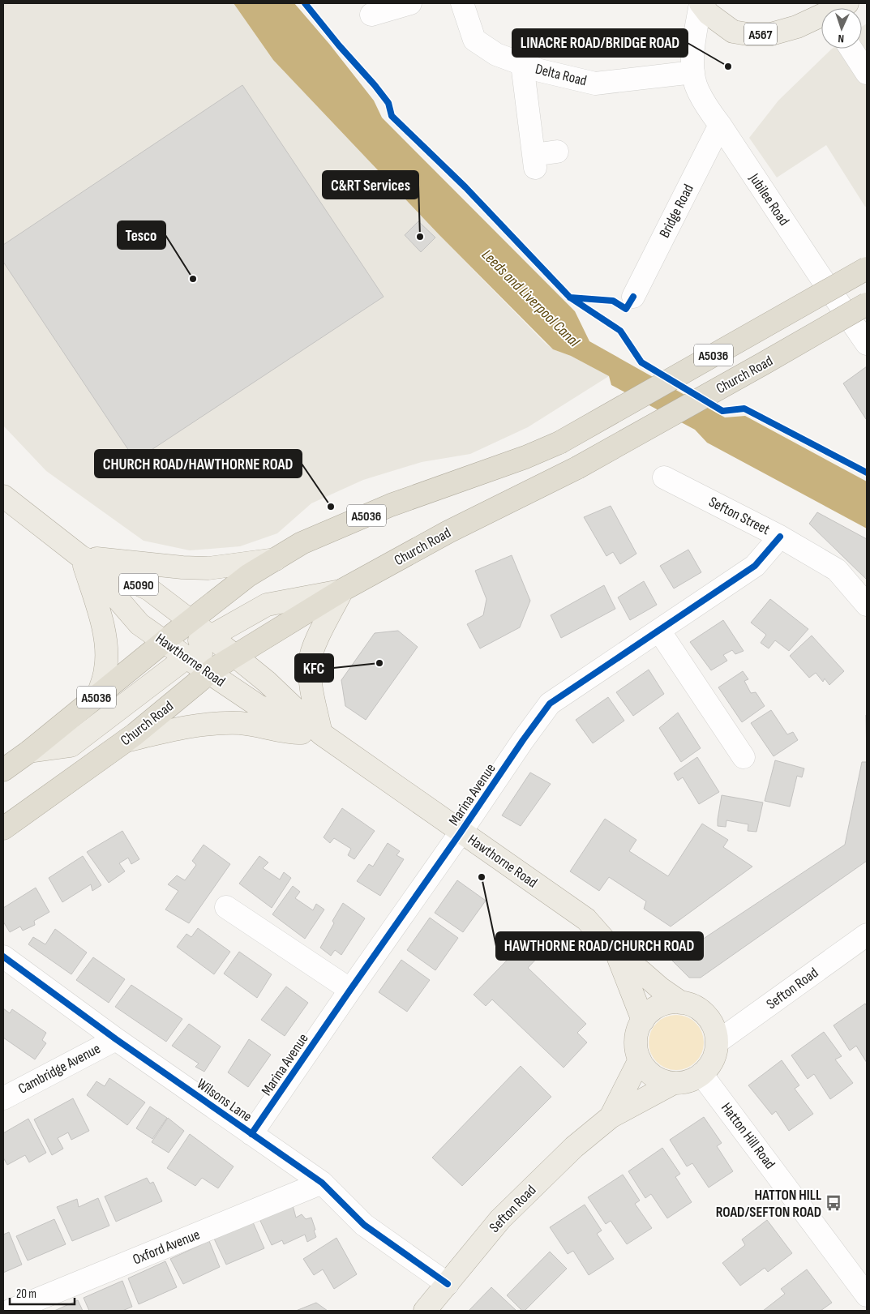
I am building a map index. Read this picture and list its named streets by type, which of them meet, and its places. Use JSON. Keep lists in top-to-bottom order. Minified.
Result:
{"streets":{"highway":["A5036","Church Road"],"main road":["A567","A5090","Hawthorne Road","Sefton Road"],"street":["Delta Road","Jubilee Road","Bridge Road","Sefton Street","Marina Avenue","Cambridge Avenue","Wilsons Lane","Hatton Hill Road","Oxford Avenue"]},"crossings":[["A567","Jubilee Road"],["Delta Road","Jubilee Road"],["Jubilee Road","Bridge Road"],["A5036","Hawthorne Road"],["Church Road","Hawthorne Road"],["Sefton Street","Marina Avenue"],["Hawthorne Road","Marina Avenue"],["Hawthorne Road","Sefton Road"],["Hawthorne Road","Hatton Hill Road"],["Marina Avenue","Wilsons Lane"],["Sefton Road","Wilsons Lane"],["Sefton Road","Hatton Hill Road"],["Cambridge Avenue","Wilsons Lane"],["Wilsons Lane","Oxford Avenue"]],"water":["Leeds and Liverpool Canal"],"places":{"other":["LINACRE ROAD/BRIDGE ROAD","C&RT Services","Tesco","CHURCH ROAD/HAWTHORNE ROAD","KFC","HAWTHORNE ROAD/CHURCH ROAD"],"bus stop":["HATTON HILL ROAD/SEFTON ROAD"]},"scale_bar":"20 m","north":"bottom"}
